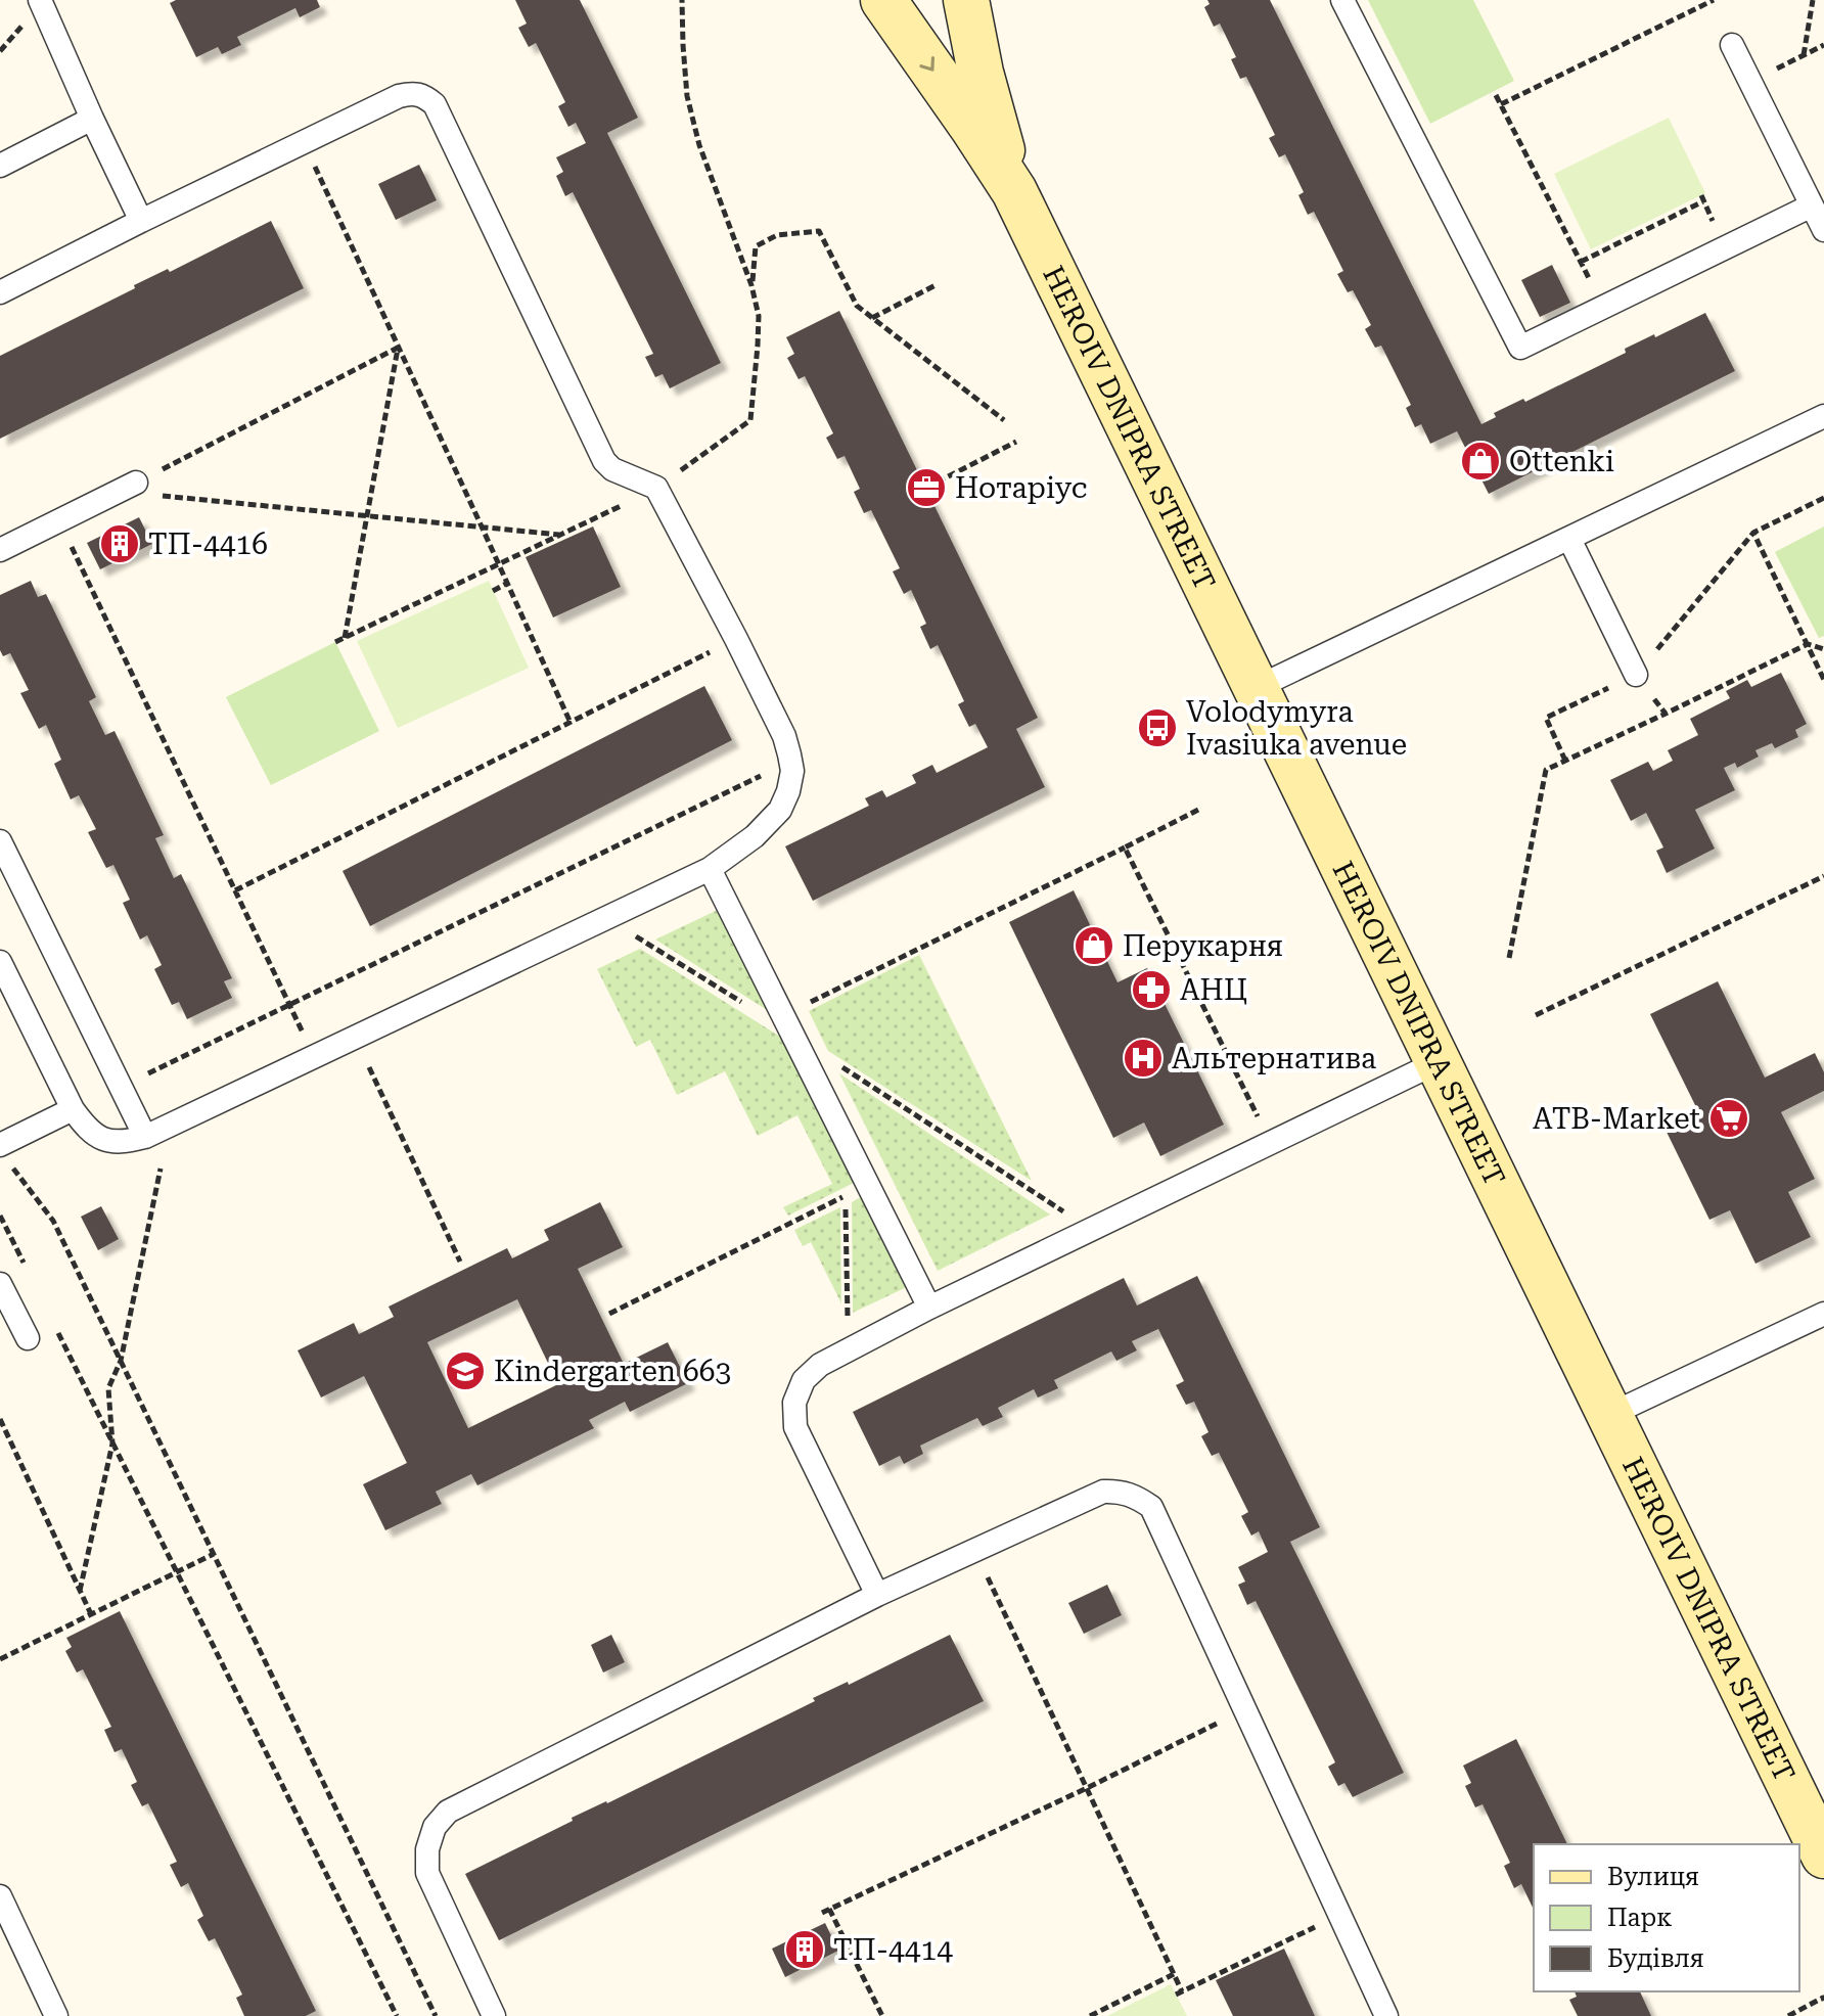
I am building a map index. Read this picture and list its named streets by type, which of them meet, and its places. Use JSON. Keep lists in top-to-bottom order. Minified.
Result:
{"streets":{"main road":["HEROIV DNIPRA STREET"]},"places":{"shop":["Ottenki","Перукарня"],"office":["Нотаріус"],"building":["ТП-4416","ТП-4414"],"bus stop":["Volodymyra Ivasiuka avenue"],"pharmacy":["АНЦ"],"hospital":["Альтернатива"],"supermarket":["ATB-Market"],"school or university":["Kindergarten 663"]},"legend":["Вулиця","Парк","Будівля"]}
